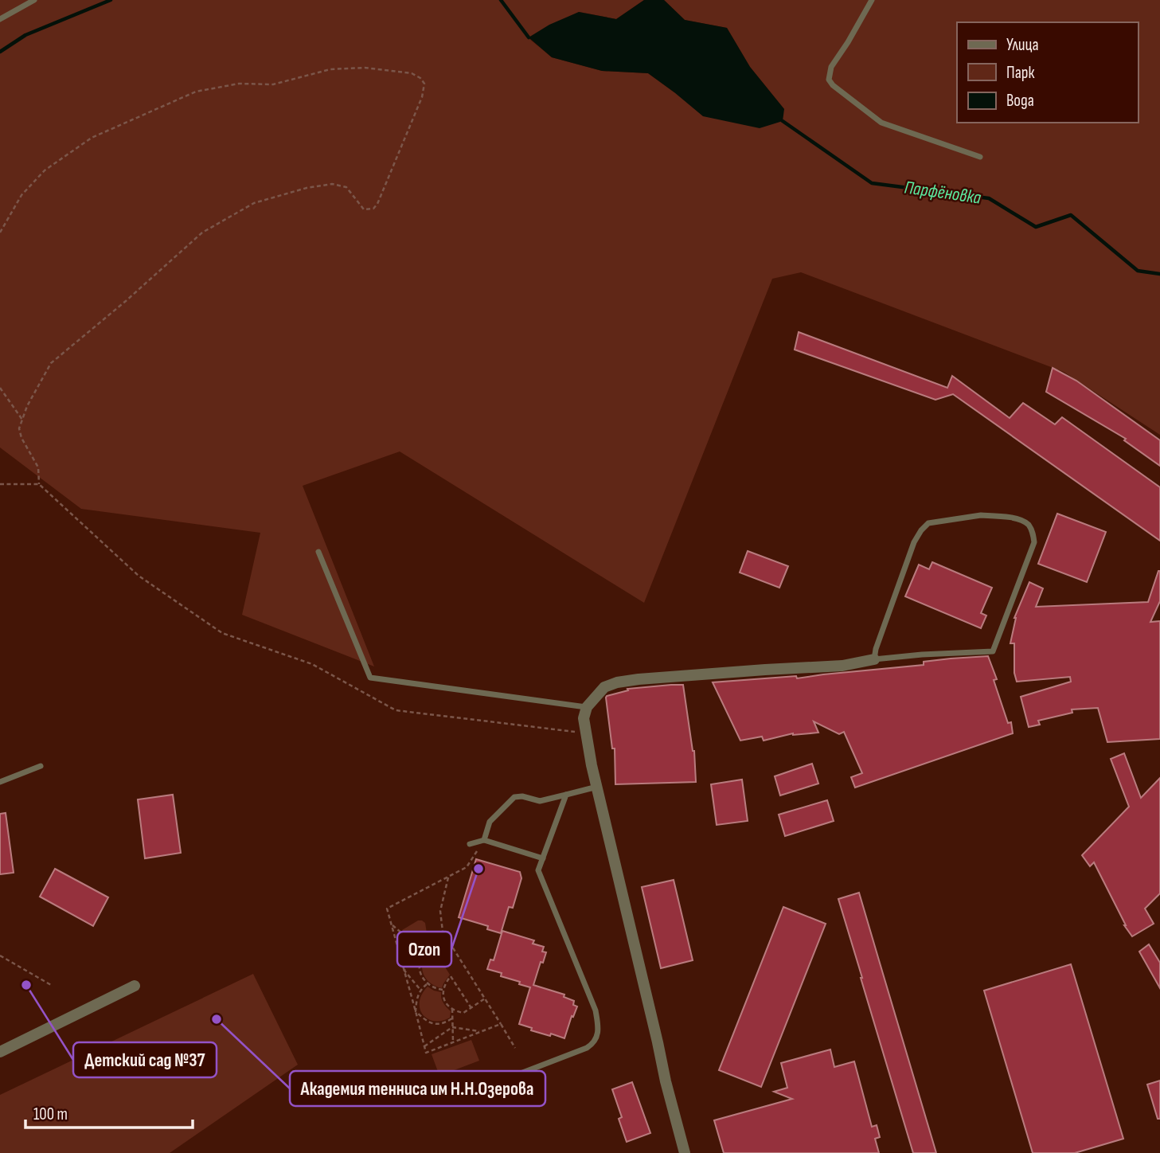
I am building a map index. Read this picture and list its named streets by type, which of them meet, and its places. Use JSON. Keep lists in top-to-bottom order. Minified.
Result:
{"water":["Парфёновка"],"places":["Ozon","Детский сад №37","Академия тенниса им Н.Н.Озерова"],"legend":["Улица","Парк","Вода"],"scale_bar":"100 m"}
